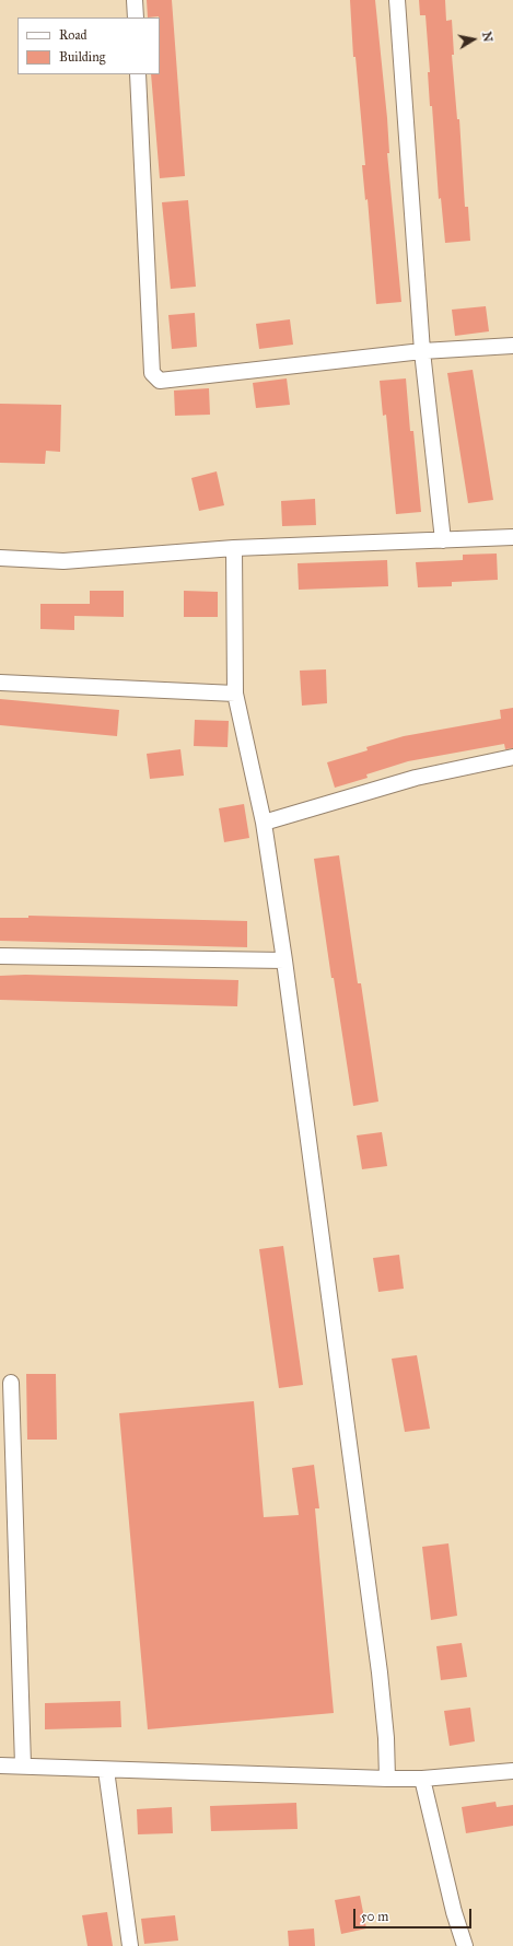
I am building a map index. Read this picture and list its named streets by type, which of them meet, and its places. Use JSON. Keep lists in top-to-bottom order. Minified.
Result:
{"legend":["Road","Building"],"scale_bar":"50 m","north":"right"}
